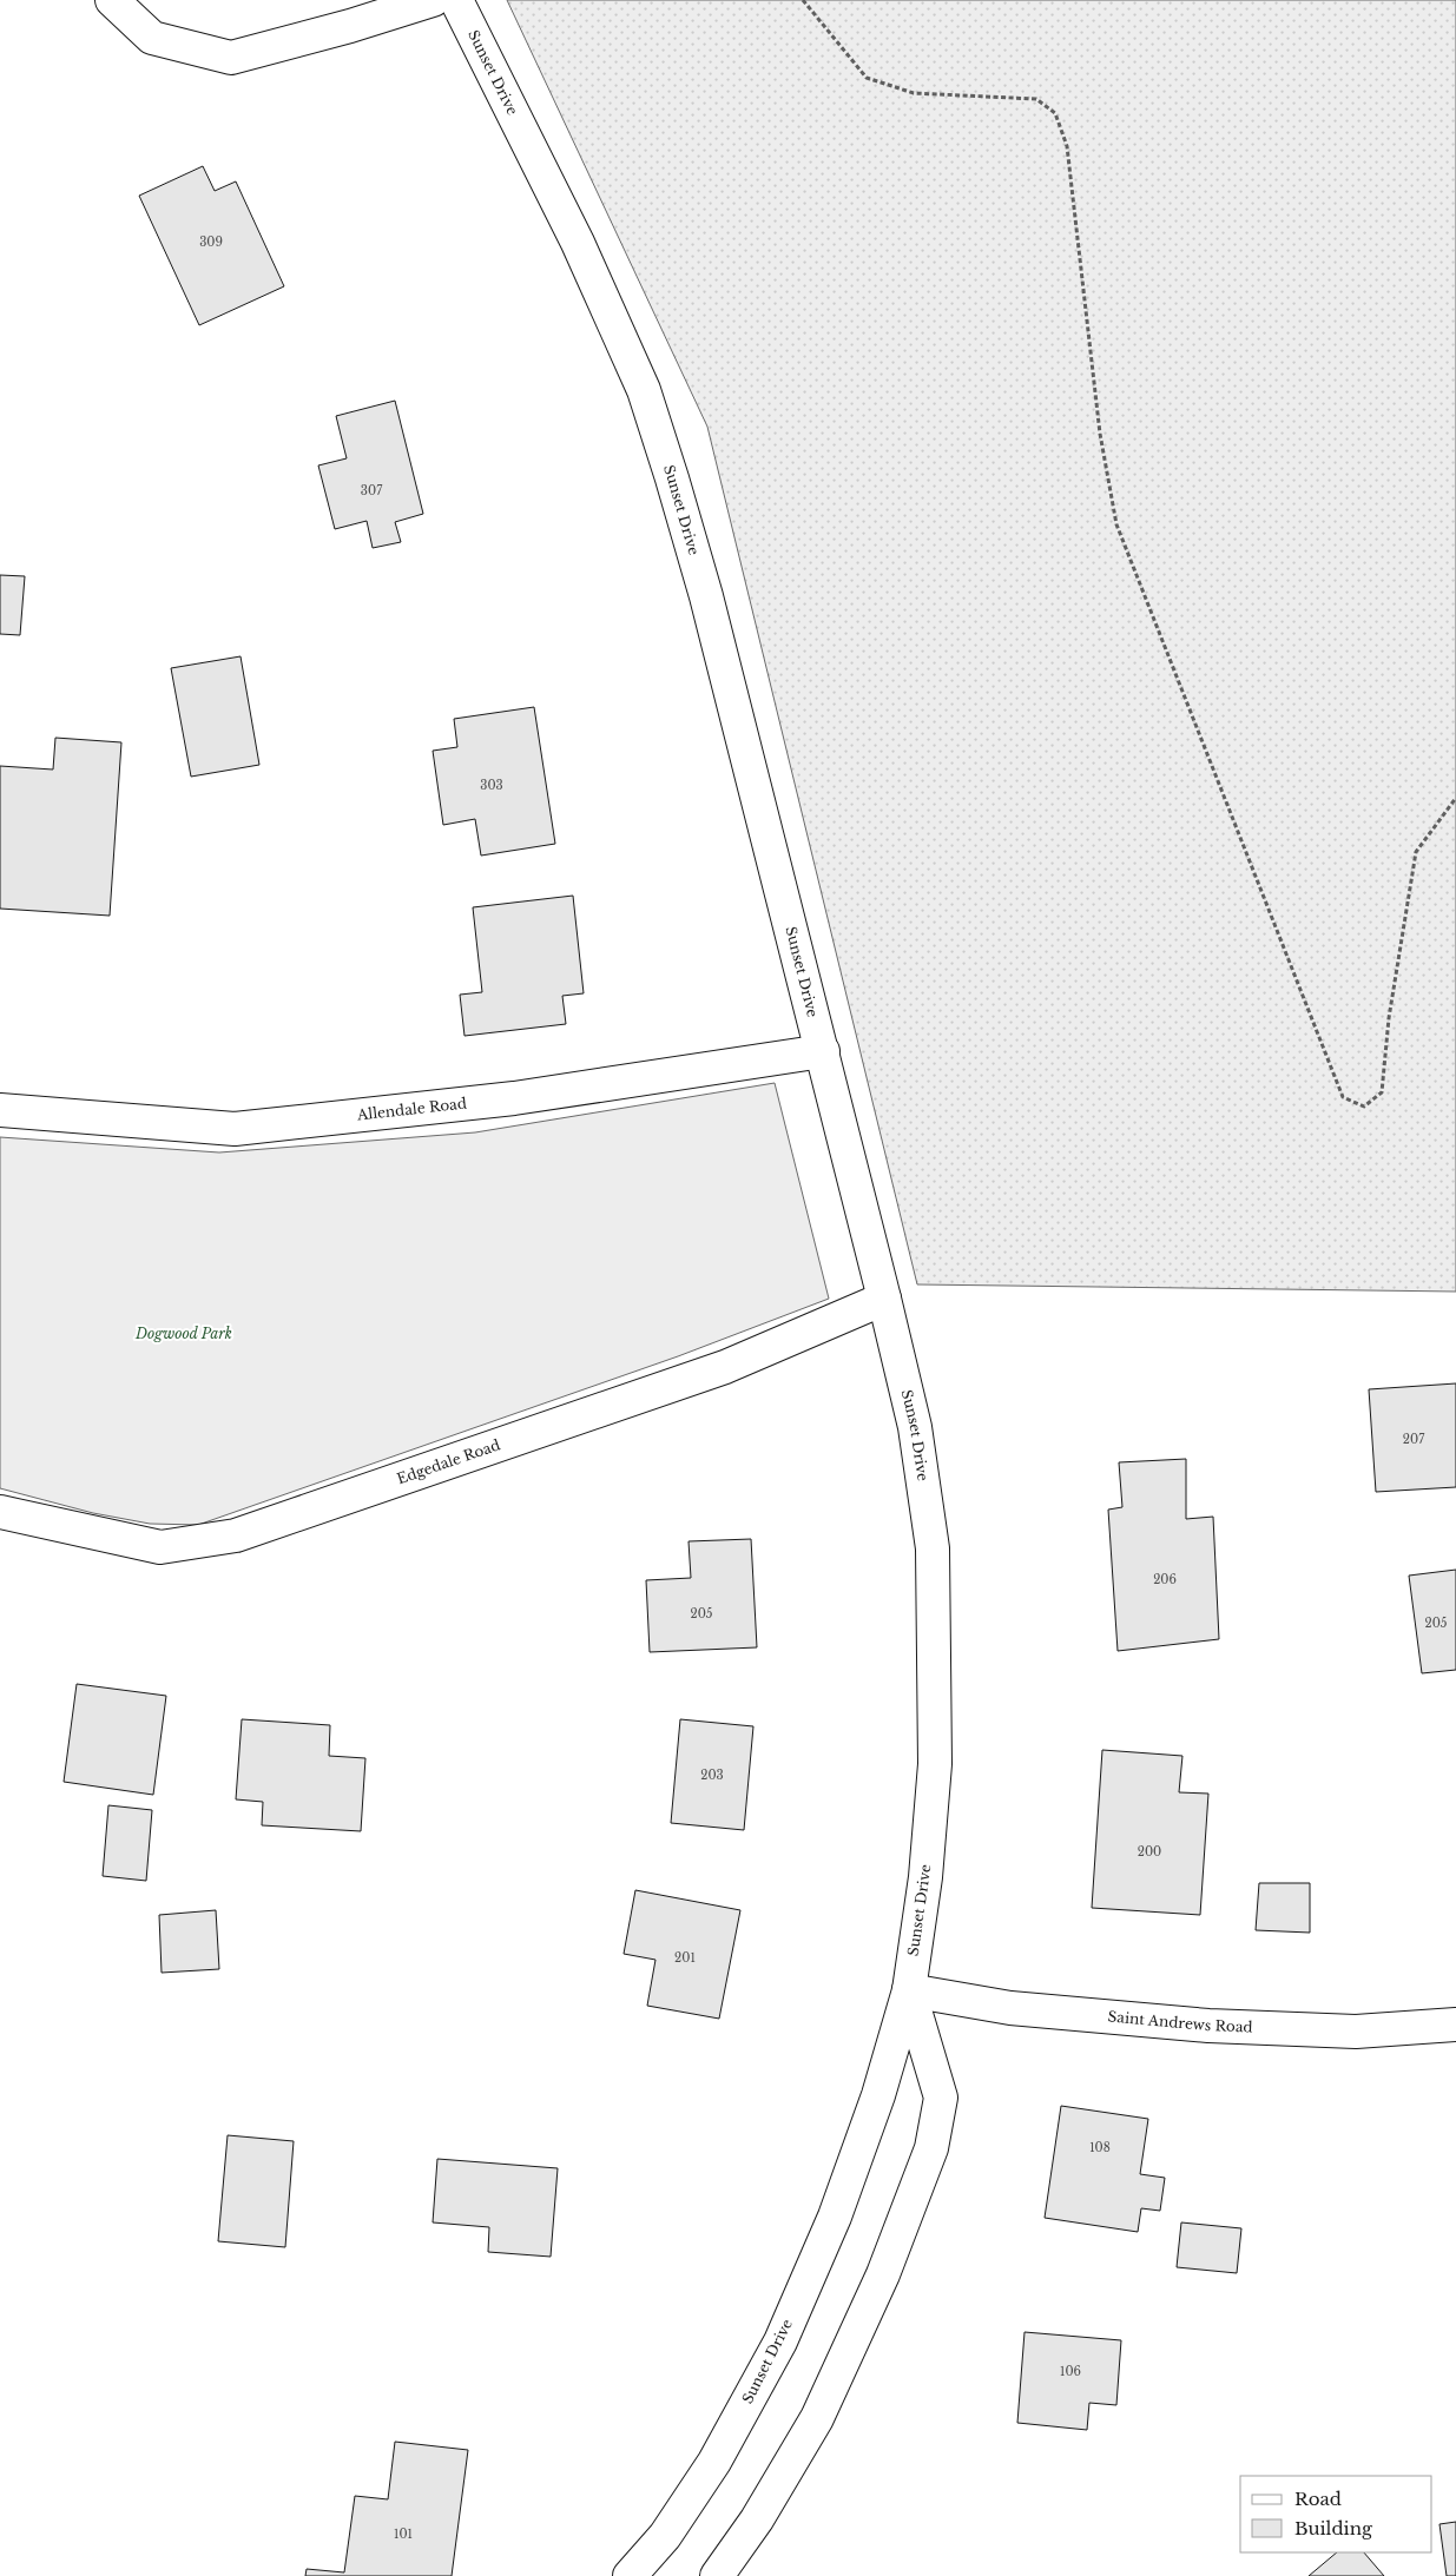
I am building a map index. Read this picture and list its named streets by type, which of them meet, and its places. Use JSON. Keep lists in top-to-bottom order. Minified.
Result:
{"streets":{"street":["Sunset Drive","Allendale Road","Edgedale Road","Saint Andrews Road"]},"crossings":[["Sunset Drive","Allendale Road"],["Sunset Drive","Edgedale Road"],["Sunset Drive","Saint Andrews Road"]],"parks":["Dogwood Park"],"house_numbers":["309","307","303","207","206","205","205","203","200","201","108","106","101"],"legend":["Road","Building"]}
